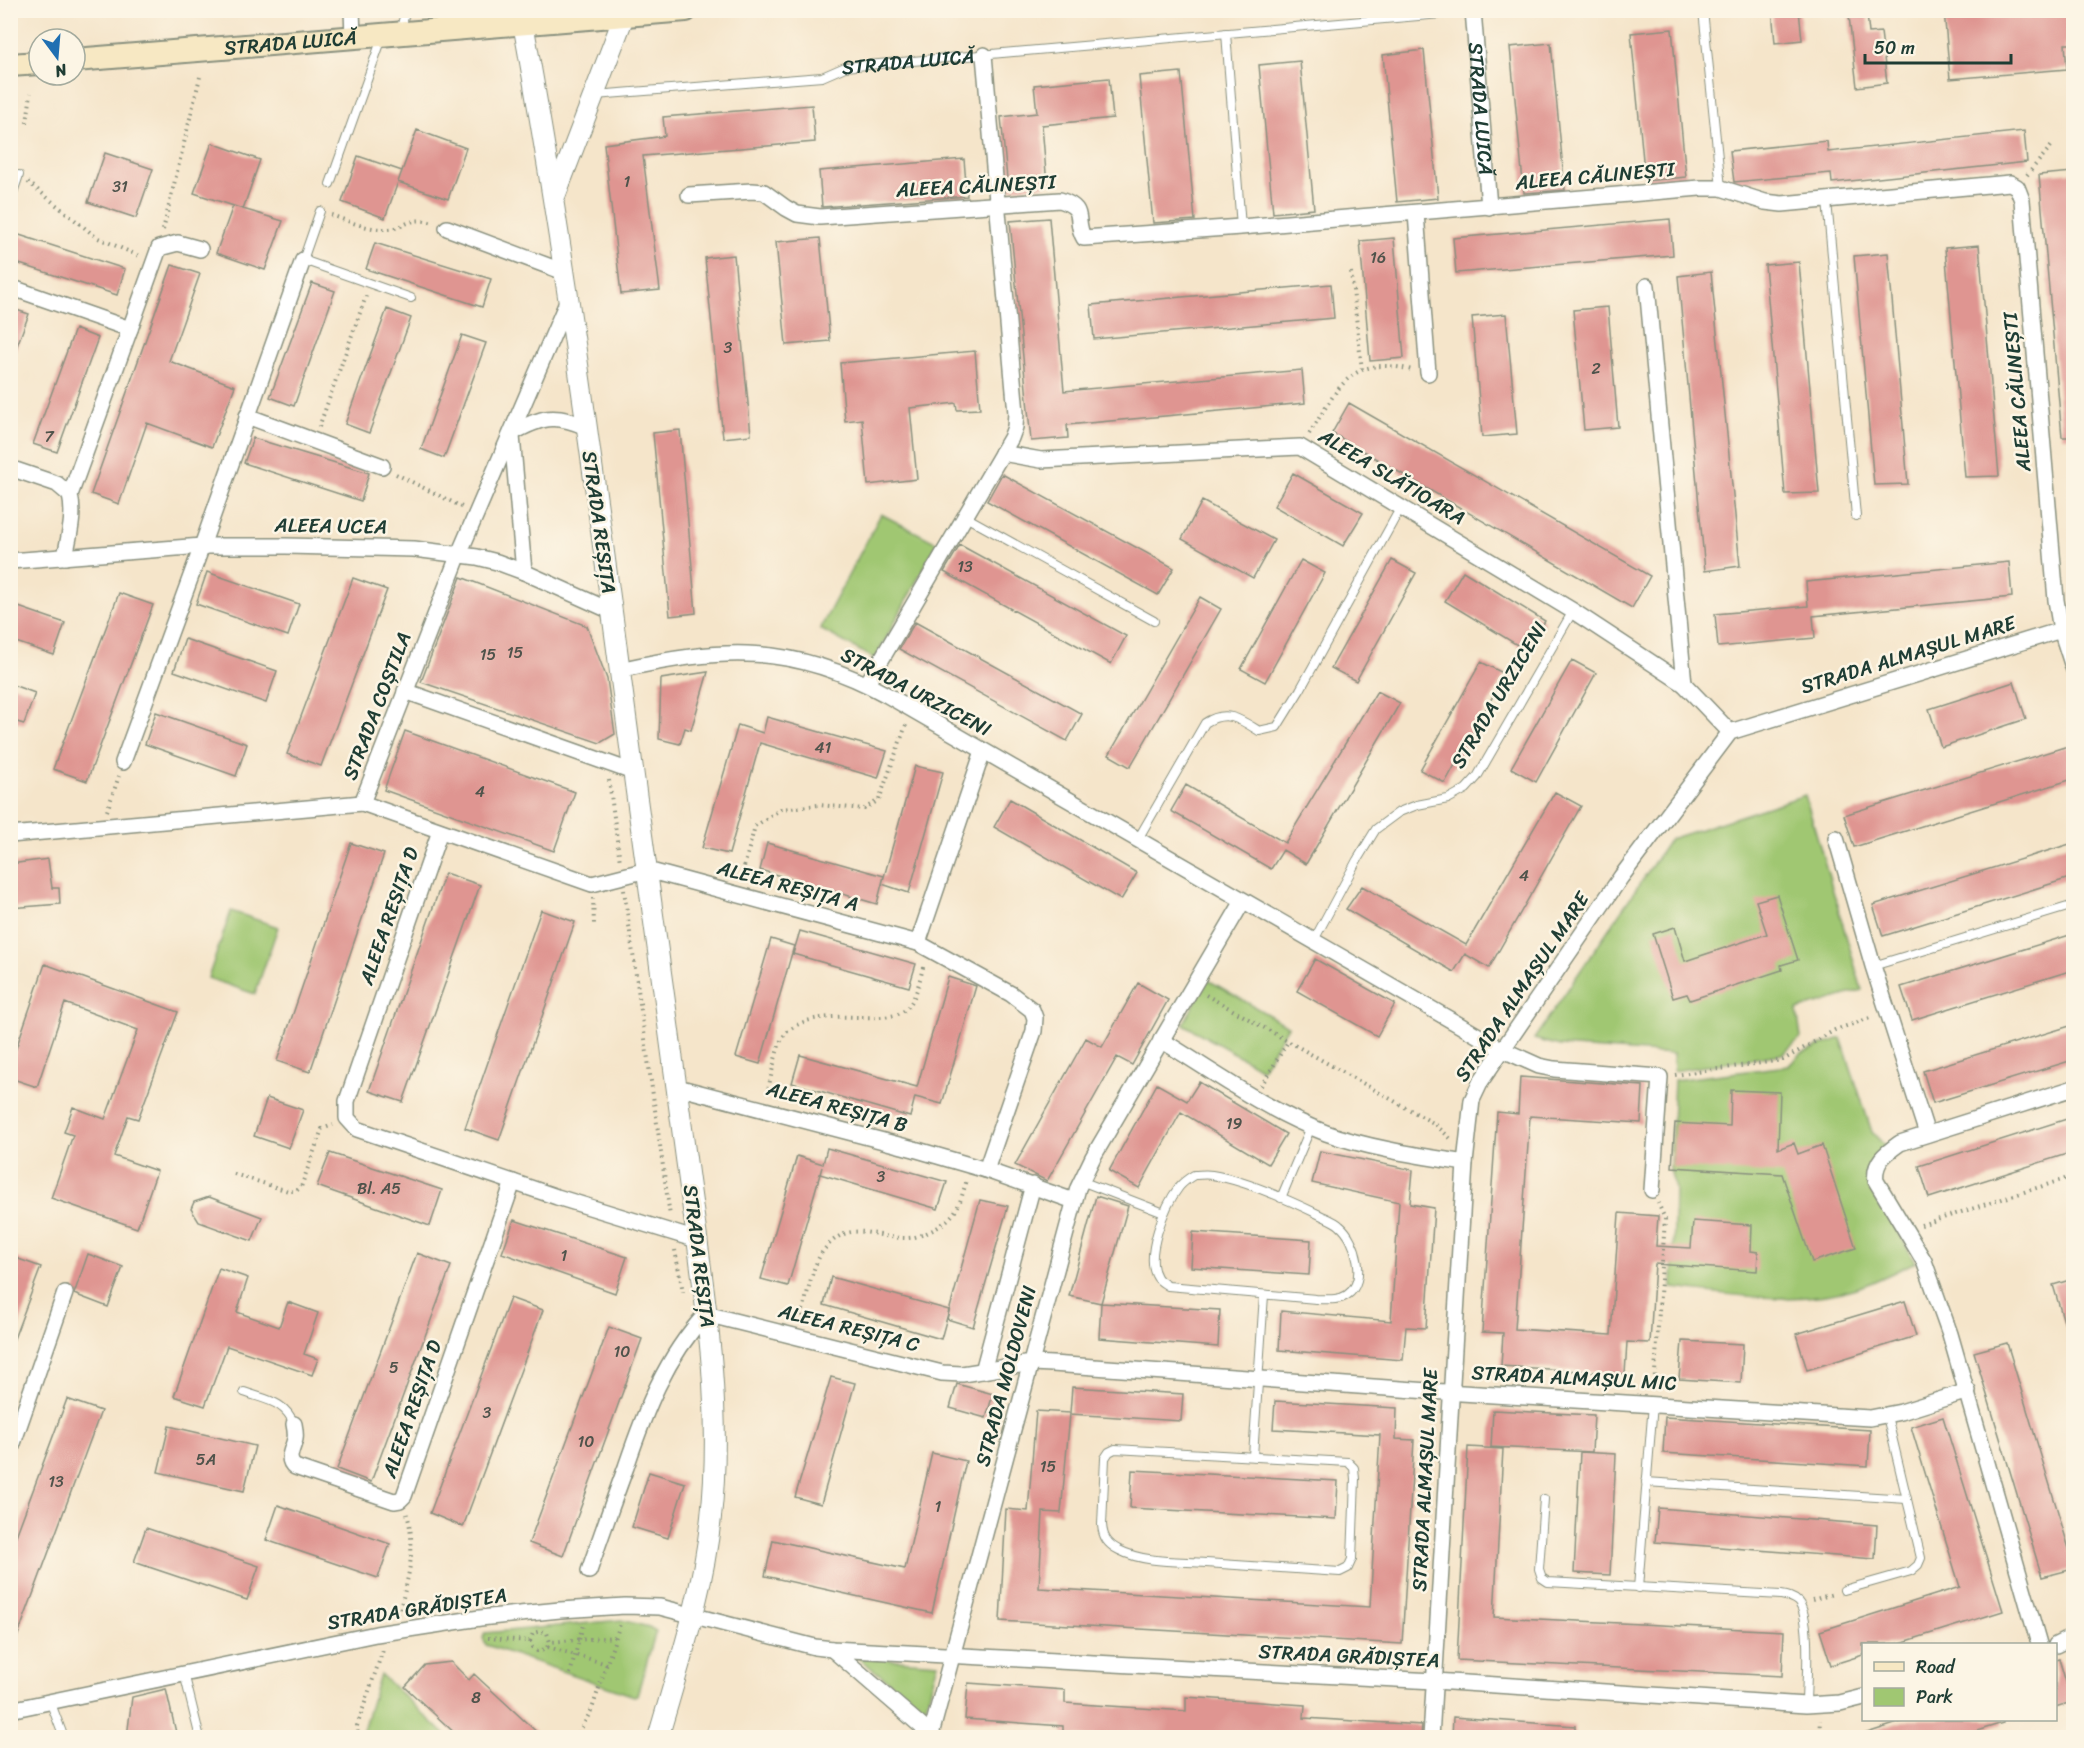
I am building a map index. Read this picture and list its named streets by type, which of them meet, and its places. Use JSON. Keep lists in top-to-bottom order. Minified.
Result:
{"streets":{"main road":["STRADA LUICĂ"],"street":["ALEEA CĂLINEȘTI","ALEEA SLĂTIOARA","STRADA REȘIȚA","ALEEA UCEA","STRADA ALMAȘUL MARE","STRADA URZICENI","STRADA COȘTILA","ALEEA REȘIȚA A","ALEEA REȘIȚA D","ALEEA REȘIȚA B","ALEEA REȘIȚA C","STRADA MOLDOVENI","STRADA ALMAȘUL MIC","STRADA GRĂDIȘTEA"]},"crossings":[["STRADA LUICĂ","ALEEA CĂLINEȘTI"],["STRADA LUICĂ","STRADA REȘIȚA"],["ALEEA CĂLINEȘTI","STRADA ALMAȘUL MARE"],["ALEEA SLĂTIOARA","STRADA ALMAȘUL MARE"],["ALEEA SLĂTIOARA","STRADA URZICENI"],["STRADA REȘIȚA","ALEEA UCEA"],["STRADA REȘIȚA","STRADA URZICENI"],["STRADA REȘIȚA","STRADA COȘTILA"],["STRADA REȘIȚA","ALEEA REȘIȚA A"],["STRADA REȘIȚA","ALEEA REȘIȚA B"],["STRADA REȘIȚA","ALEEA REȘIȚA C"],["STRADA REȘIȚA","STRADA GRĂDIȘTEA"],["ALEEA UCEA","STRADA COȘTILA"],["STRADA ALMAȘUL MARE","STRADA URZICENI"],["STRADA ALMAȘUL MARE","STRADA ALMAȘUL MIC"],["STRADA ALMAȘUL MARE","STRADA GRĂDIȘTEA"],["STRADA URZICENI","STRADA MOLDOVENI"],["STRADA COȘTILA","ALEEA REȘIȚA D"],["ALEEA REȘIȚA B","STRADA MOLDOVENI"],["ALEEA REȘIȚA C","STRADA MOLDOVENI"],["ALEEA REȘIȚA C","STRADA ALMAȘUL MIC"],["STRADA MOLDOVENI","STRADA ALMAȘUL MIC"],["STRADA MOLDOVENI","STRADA GRĂDIȘTEA"]],"house_numbers":["1","31","16","3","2","7","13","15","15","41","4","4","19","3","Bl. A5","1","10","5","3","10","5A","15","13","1","8"],"legend":["Road","Park"],"scale_bar":"50 m","north":"bottom"}
